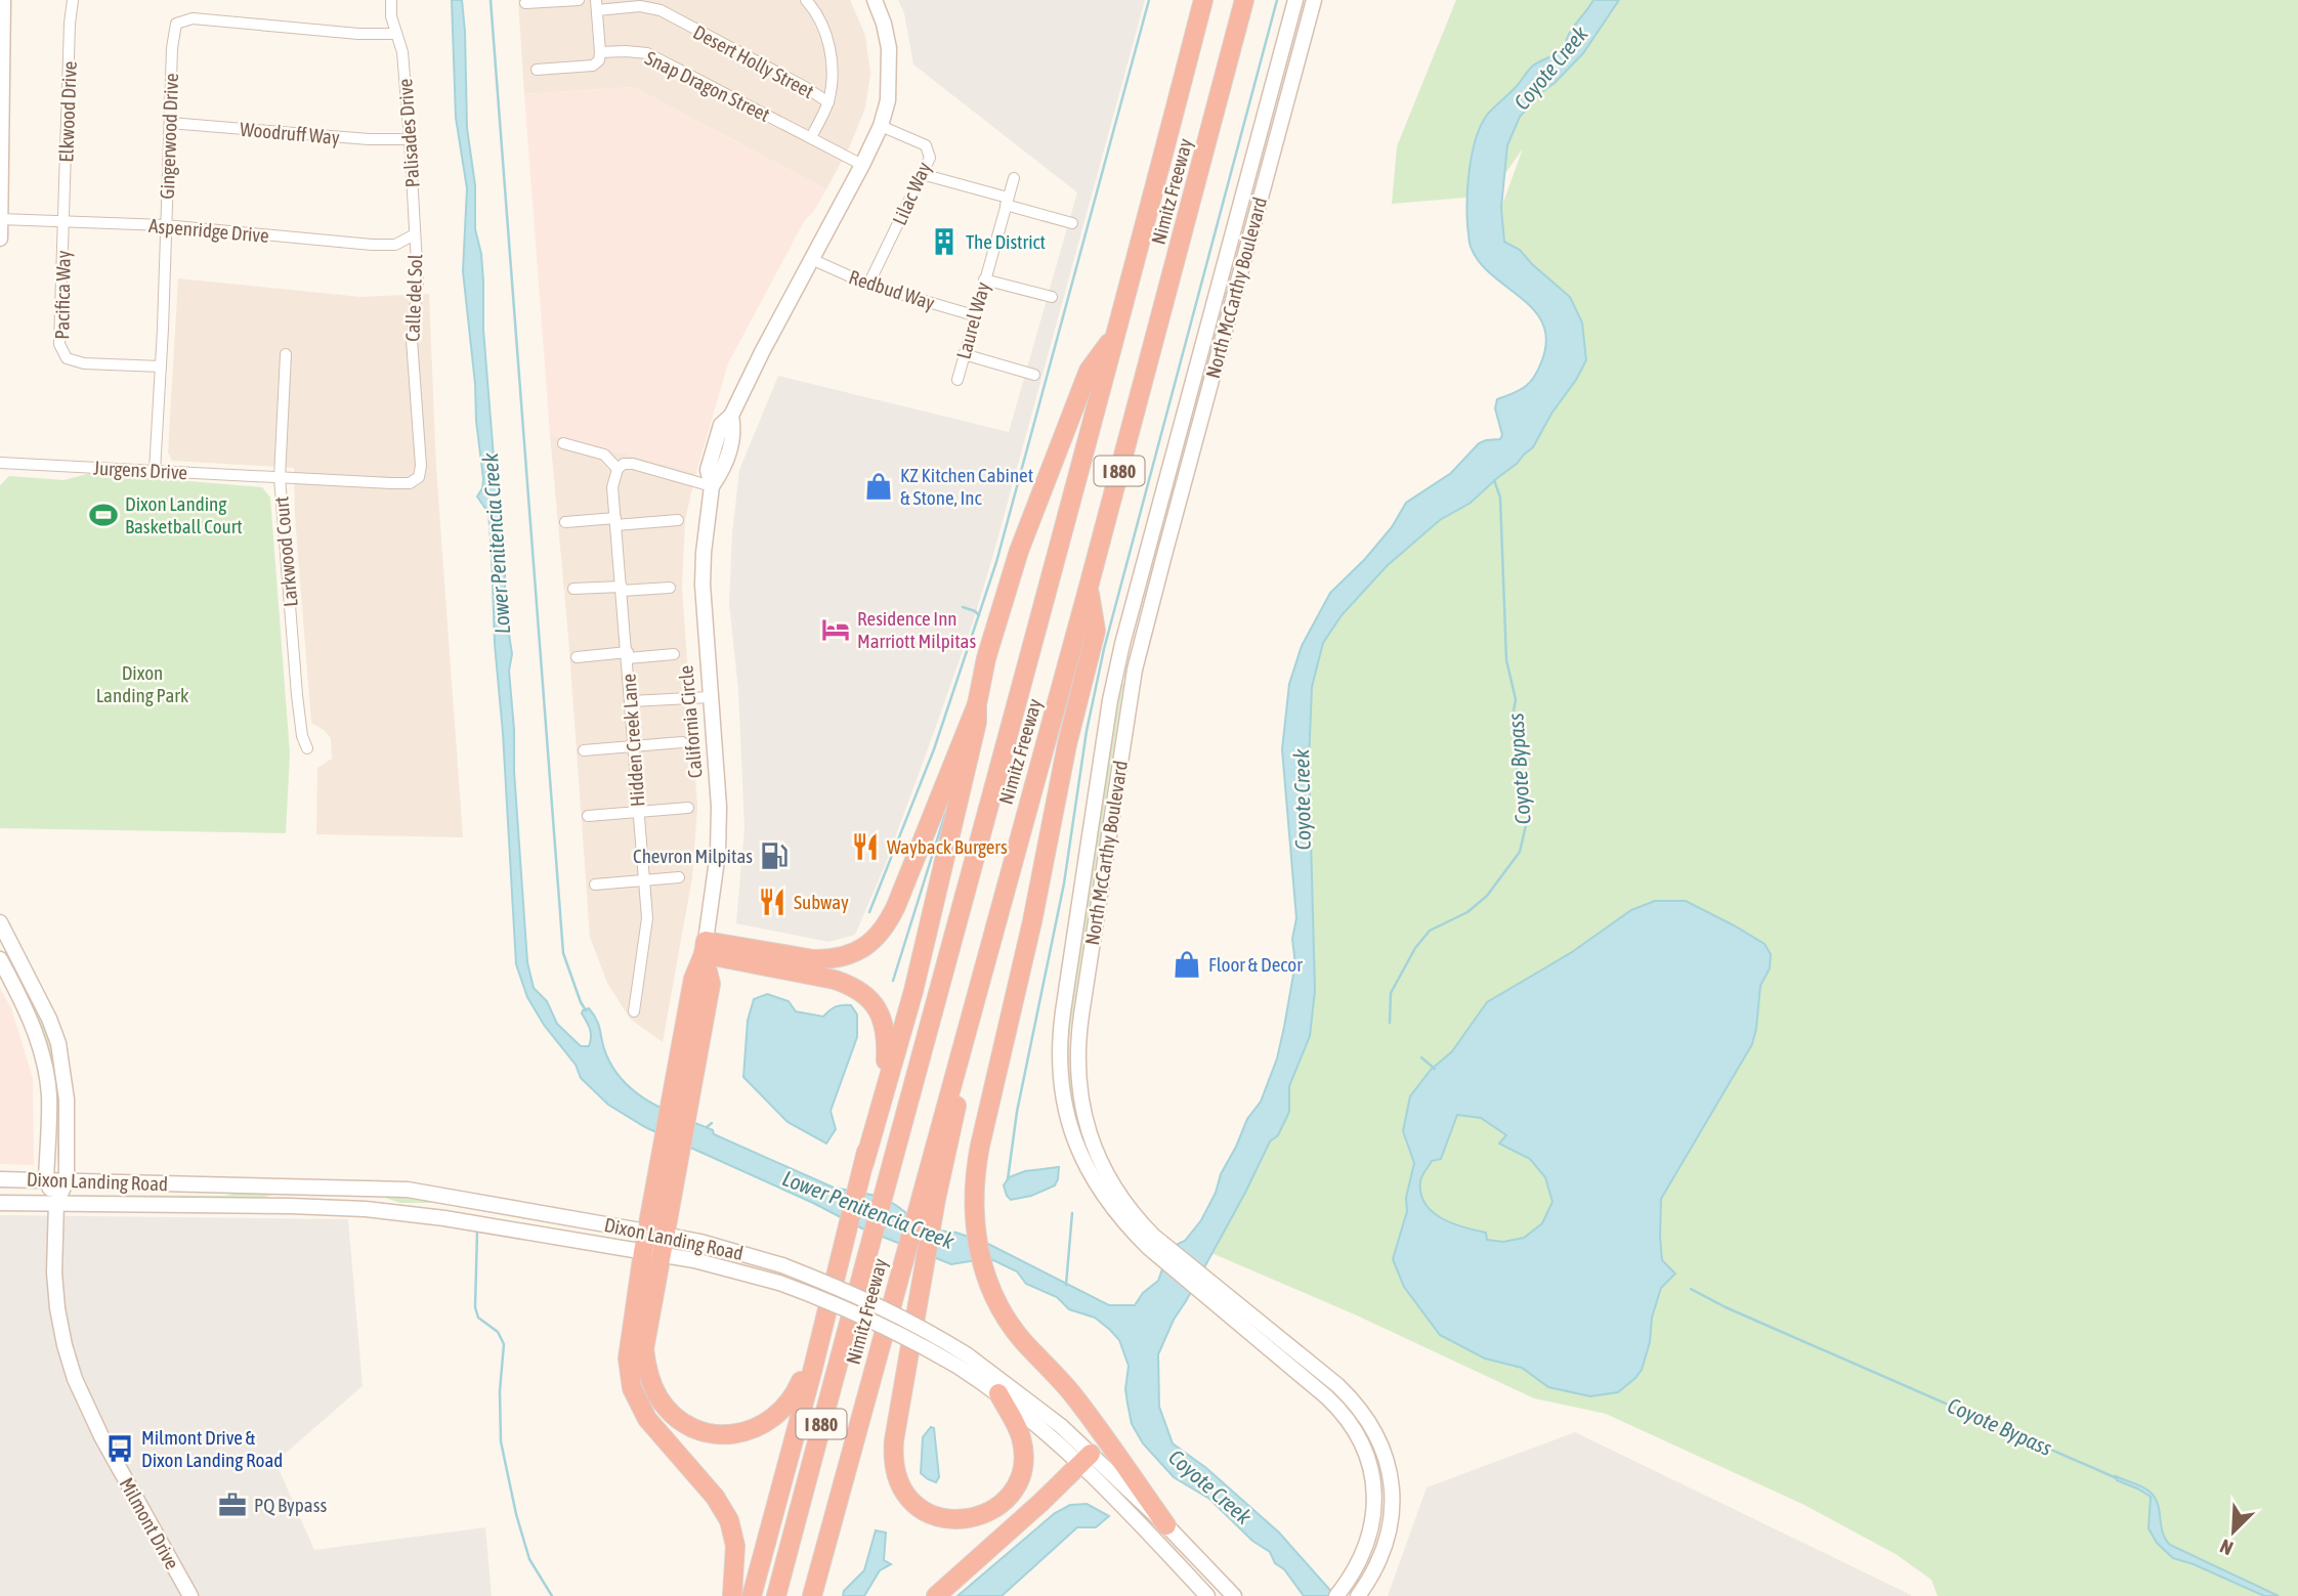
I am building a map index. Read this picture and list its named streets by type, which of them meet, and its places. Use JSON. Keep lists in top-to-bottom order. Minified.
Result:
{"streets":{"highway":["Nimitz Freeway","I 880","California Circle"],"main road":["North McCarthy Boulevard","Dixon Landing Road","Milmont Drive"],"street":["Desert Holly Street","Snap Dragon Street","Elkwood Drive","Woodruff Way","Palisades Drive","Gingerwood Drive","Lilac Way","Aspenridge Drive","Redbud Way","Pacifica Way","Calle del Sol","Laurel Way","Jurgens Drive","Larkwood Court","Hidden Creek Lane"]},"crossings":[["Snap Dragon Street","California Circle"],["Elkwood Drive","Aspenridge Drive"],["Elkwood Drive","Pacifica Way"],["Woodruff Way","Palisades Drive"],["Woodruff Way","Gingerwood Drive"],["Palisades Drive","Gingerwood Drive"],["Palisades Drive","Aspenridge Drive"],["Palisades Drive","Calle del Sol"],["Gingerwood Drive","Aspenridge Drive"],["Gingerwood Drive","Pacifica Way"],["Gingerwood Drive","Jurgens Drive"],["Lilac Way","Redbud Way"],["Lilac Way","California Circle"],["Aspenridge Drive","Pacifica Way"],["Aspenridge Drive","Calle del Sol"],["Redbud Way","Laurel Way"],["Redbud Way","California Circle"],["Calle del Sol","Jurgens Drive"],["Jurgens Drive","Larkwood Court"],["California Circle","Dixon Landing Road"],["Dixon Landing Road","Milmont Drive"]],"water":["Coyote Creek","Lower Penitencia Creek","Coyote Bypass"],"parks":["Dixon Landing Park"],"places":{"building":["The District"],"shop":["KZ Kitchen Cabinet & Stone, Inc","Floor & Decor"],"sports":["Dixon Landing Basketball Court"],"hotel":["Residence Inn Marriott Milpitas"],"restaurant":["Wayback Burgers","Subway"],"fuel station":["Chevron Milpitas"],"bus stop":["Milmont Drive & Dixon Landing Road"],"office":["PQ Bypass"]},"north":"bottom left"}
